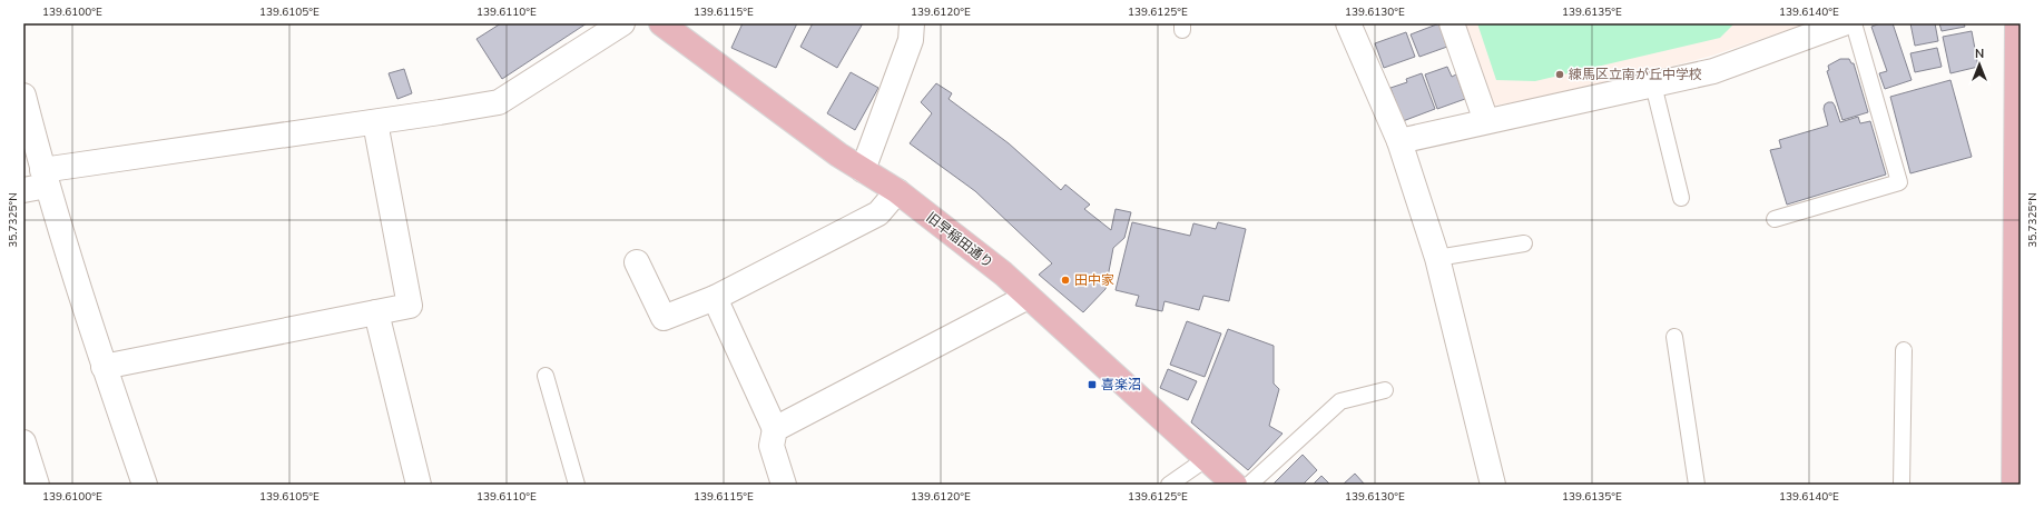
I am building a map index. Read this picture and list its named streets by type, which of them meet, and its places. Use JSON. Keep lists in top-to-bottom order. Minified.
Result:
{"streets":{"main road":["旧早稲田通り"]},"places":{"other":["練馬区立南が丘中学校","田中家"],"transit":["喜楽沼"]},"north":"top","coordinates":["139.6100°E","139.6105°E","139.6110°E","139.6115°E","139.6120°E","139.6125°E","139.6130°E","139.6135°E","139.6140°E","35.7325°N"]}
